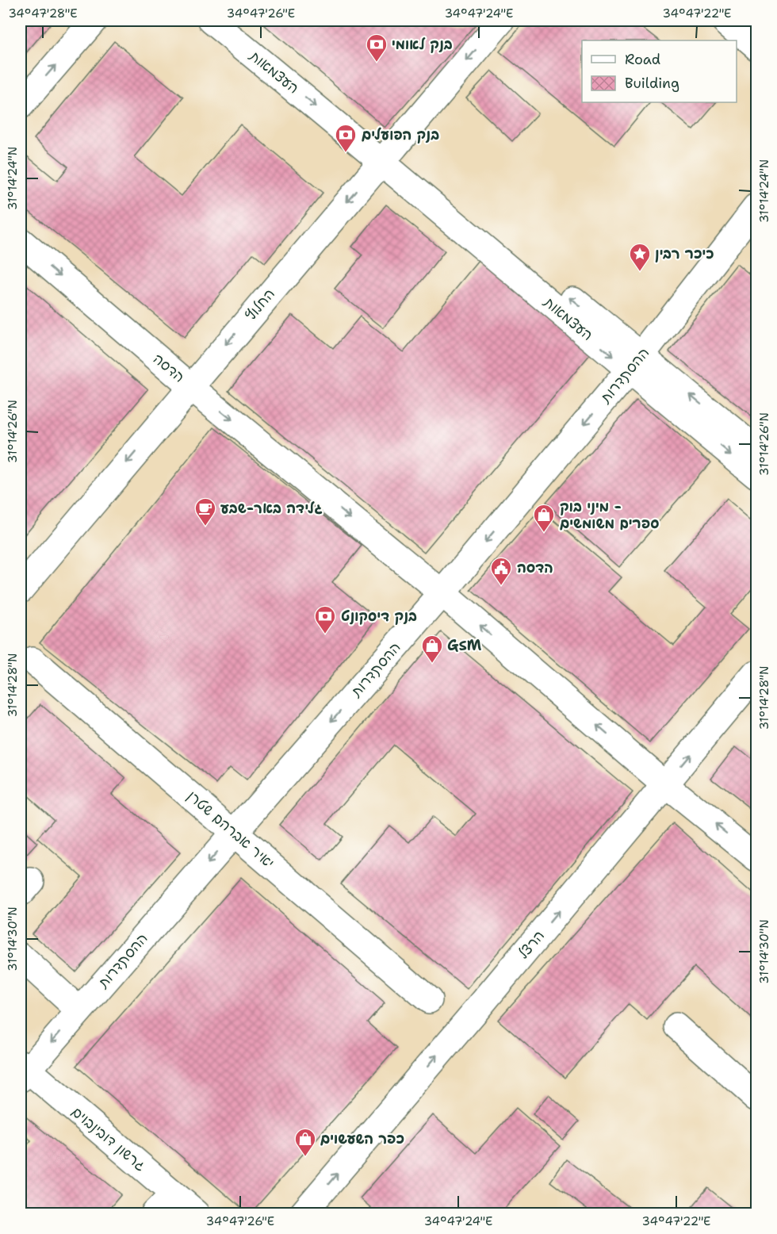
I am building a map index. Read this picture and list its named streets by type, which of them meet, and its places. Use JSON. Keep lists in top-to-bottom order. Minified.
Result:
{"streets":{"street":["העצמאות","החלוץ","הדסה","ההסתדרות","יאיר אברהם שטרן","הרצל","גרשון דובינבוים"]},"crossings":[["העצמאות","החלוץ"],["העצמאות","ההסתדרות"],["החלוץ","הדסה"],["הדסה","ההסתדרות"],["הדסה","הרצל"],["ההסתדרות","יאיר אברהם שטרן"],["ההסתדרות","גרשון דובינבוים"]],"one_way":["החלוץ","ההסתדרות","הרצל"],"places":{"bank":["בנק לאומי","בנק הפועלים","בנק דיסקונט"],"place":["כיכר רבין"],"cafe":["גלידה באר-שבע"],"shop":["מיני בוק - ספרים משומשים","GSM","כפר השעשוים"],"public building":["הדסה"]},"legend":["Road","Building"],"coordinates":["34°47'28\"E","34°47'26\"E","34°47'24\"E","34°47'22\"E","31°14'24\"N","31°14'26\"N","31°14'28\"N","31°14'30\"N"]}
